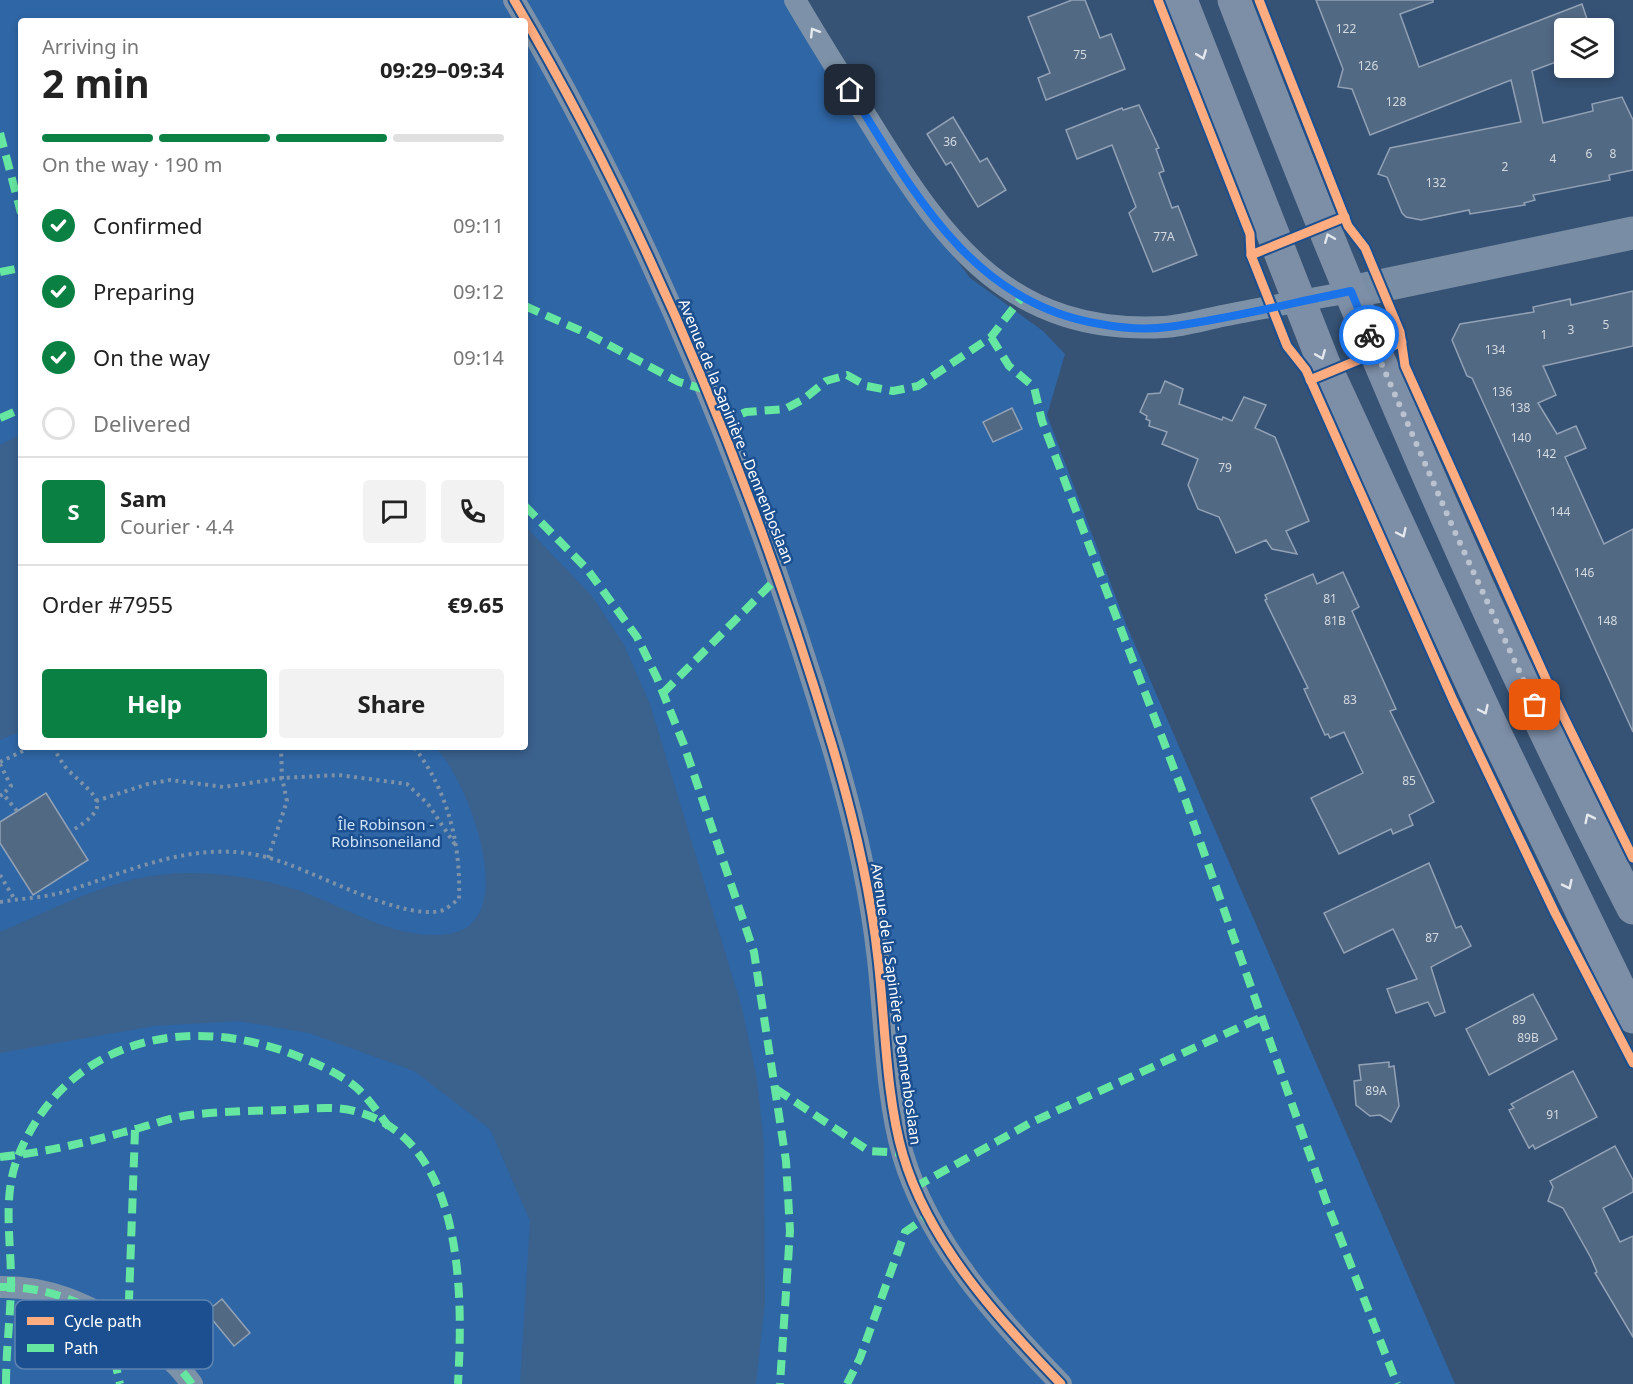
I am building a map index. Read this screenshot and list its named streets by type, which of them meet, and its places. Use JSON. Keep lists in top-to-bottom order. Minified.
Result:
{"streets":{"street":["Avenue de la Sapinière - Dennenboslaan"]},"parks":["Île Robinson - Robinsoneiland"],"house_numbers":["122","75","126","128","36","6","8","4","2","132","77A","5","3","1","134","136","138","140","142","79","144","146","81","81B","148","83","85","87","89","89B","89A","91"],"legend":["Cycle path","Path"],"page":{"heading":["2 min","Arriving in","09:29–09:34"],"panel":["Sam","Courier · 4.4","Order #7955","€9.65"],"bar":"On the way · 190 m","list":[["Confirmed","09:11"],["Preparing","09:12"],["On the way","09:14"],"Delivered"],"round":"S","buttons":["Help","Share"]}}
